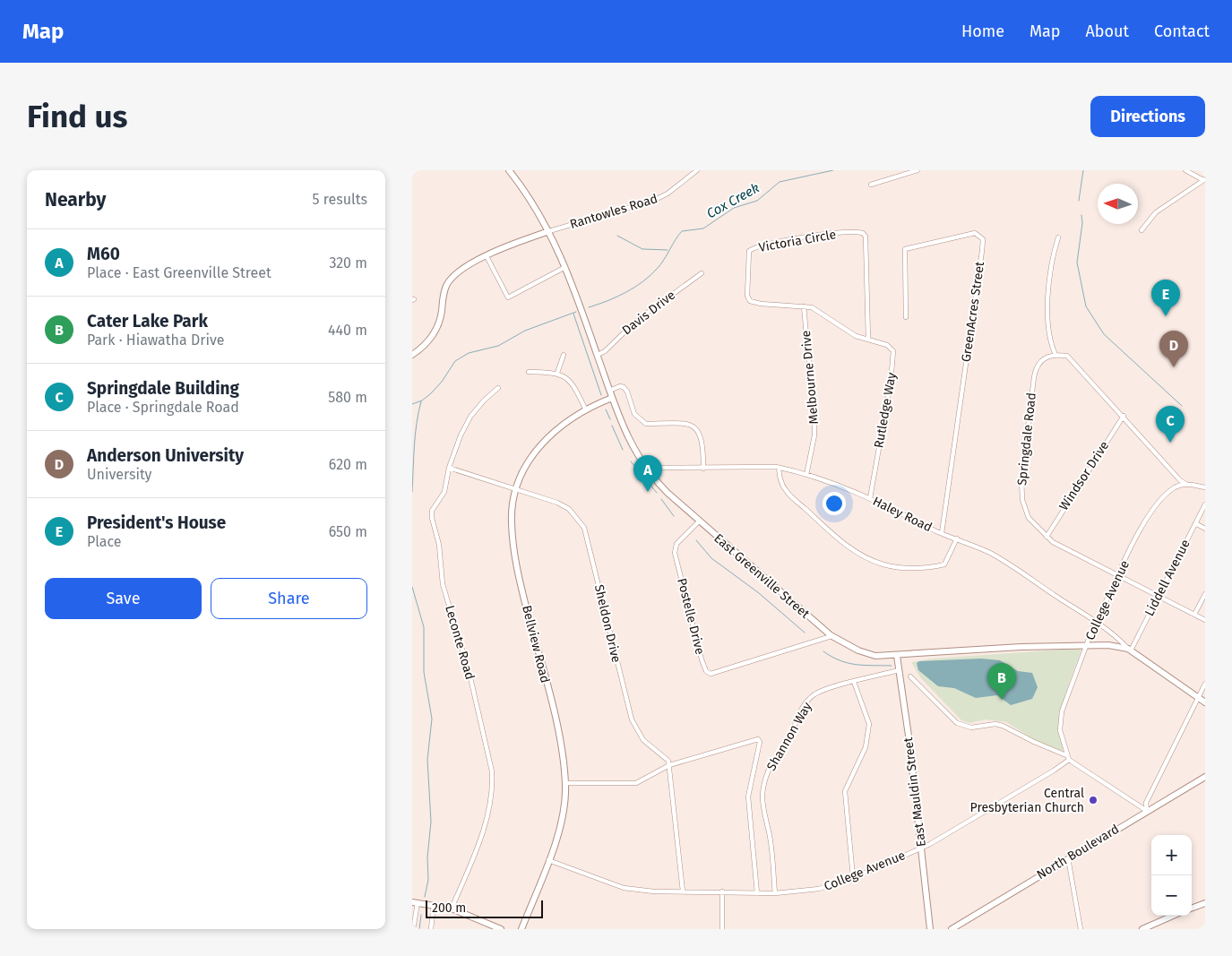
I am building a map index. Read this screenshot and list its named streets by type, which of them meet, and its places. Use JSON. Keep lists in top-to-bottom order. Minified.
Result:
{"streets":{"street":["Rantowles Road","Victoria Circle","GreenAcres Street","Davis Drive","Melbourne Drive","Rutledge Way","Springdale Road","Windsor Drive","Haley Road","East Greenville Street","Liddell Avenue","College Avenue","Postelle Drive","Sheldon Drive","Leconte Road","Bellview Road","Shannon Way","East Mauldin Street","North Boulevard"]},"crossings":[["Rantowles Road","East Greenville Street"],["Victoria Circle","Melbourne Drive"],["Victoria Circle","Rutledge Way"],["GreenAcres Street","Haley Road"],["Davis Drive","East Greenville Street"],["Melbourne Drive","Haley Road"],["Rutledge Way","Haley Road"],["Springdale Road","Windsor Drive"],["Springdale Road","Liddell Avenue"],["Springdale Road","College Avenue"],["Haley Road","East Greenville Street"],["Haley Road","Liddell Avenue"],["Haley Road","College Avenue"],["East Greenville Street","Liddell Avenue"],["East Greenville Street","College Avenue"],["East Greenville Street","Postelle Drive"],["East Greenville Street","Bellview Road"],["East Greenville Street","East Mauldin Street"],["College Avenue","Bellview Road"],["College Avenue","Shannon Way"],["College Avenue","East Mauldin Street"],["Sheldon Drive","Leconte Road"],["Sheldon Drive","Bellview Road"],["Sheldon Drive","Shannon Way"],["Shannon Way","East Mauldin Street"]],"water":["Cox Creek"],"places":["Central Presbyterian Church"],"scale_bar":"200 m","north":"left","page":{"header":"Map","nav":["Home","Map","About","Contact"],"buttons":["Directions",["Save","Share"]],"title":"Find us","heading":["Nearby","5 results"],"list":[{"mark":"A","name":"M60","note":"Place · East Greenville Street","value":"320 m"},{"mark":"B","name":"Cater Lake Park","note":"Park · Hiawatha Drive","value":"440 m"},{"mark":"C","name":"Springdale Building","note":"Place · Springdale Road","value":"580 m"},{"mark":"D","name":"Anderson University","note":"University","value":"620 m"},{"mark":"E","name":"President's House","note":"Place","value":"650 m"}],"pins":["E","D","C","A","B"],"map_buttons":["+","−"],"scale":"200 m"}}
